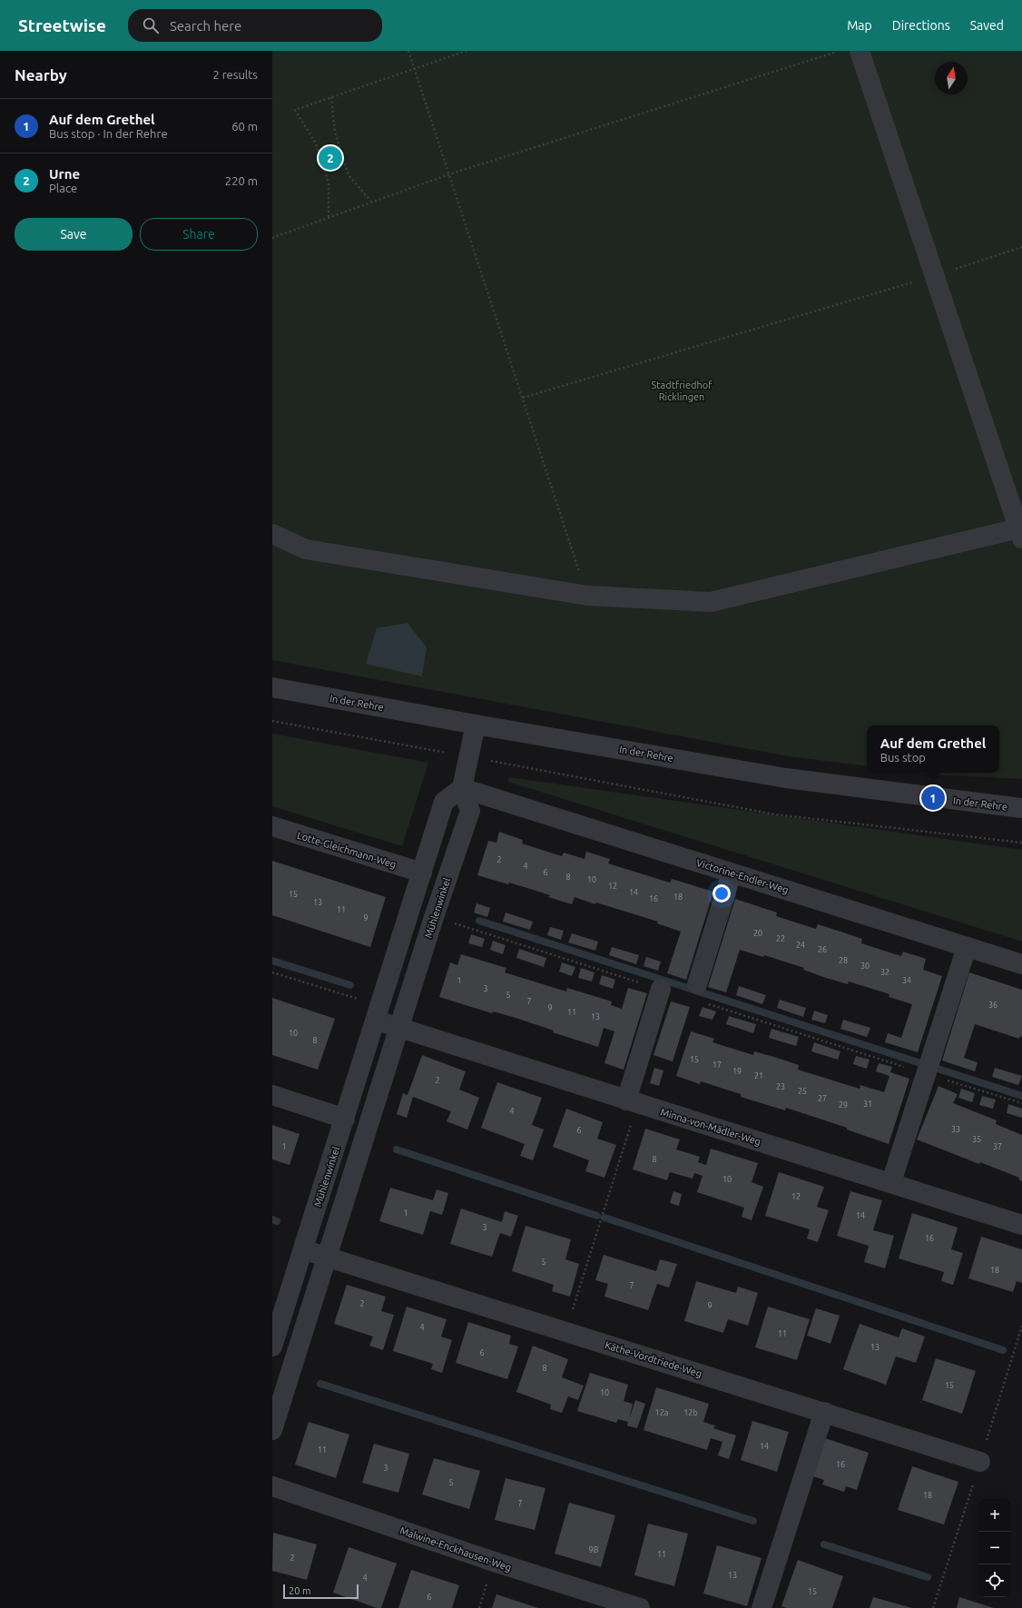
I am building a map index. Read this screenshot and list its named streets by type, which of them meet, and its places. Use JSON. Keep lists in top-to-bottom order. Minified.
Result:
{"streets":{"street":["In der Rehre","Lotte-Gleichmann-Weg","Victorine-Endler-Weg","Mühlenwinkel","Minna-von-Mädler-Weg","Käthe-Vordtriede-Weg","Malwine-Enckhausen-Weg"]},"crossings":[["Lotte-Gleichmann-Weg","Mühlenwinkel"],["Victorine-Endler-Weg","Mühlenwinkel"],["Mühlenwinkel","Minna-von-Mädler-Weg"],["Mühlenwinkel","Käthe-Vordtriede-Weg"]],"parks":["Stadtfriedhof Ricklingen"],"house_numbers":["2","4","6","8","10","12","14","15","18","16","13","11","9","20","22","24","26","28","30","32","1","34","3","5","7","36","9","11","13","10","8","15","17","19","21","2","23","25","27","31","29","4","33","6","35","1","37","8","10","12","1","14","3","16","5","18","7","2","9","4","11","13","6","8","15","10","12a","12b","14","11","16","3","5","18","7","9B","11","2","13","4","15","6"],"scale_bar":"20 m","north":"top","page":{"header":"Streetwise","search":"Search here","nav":["Map","Directions","Saved"],"heading":["Nearby","2 results"],"list":[{"mark":"1","name":"Auf dem Grethel","note":"Bus stop · In der Rehre","value":"60 m"},{"mark":"2","name":"Urne","note":"Place","value":"220 m"}],"pins":["2","1"],"buttons":["Save","Share"],"popup":["Auf dem Grethel","Bus stop"],"map_buttons":["+","−"],"scale":"20 m"}}
